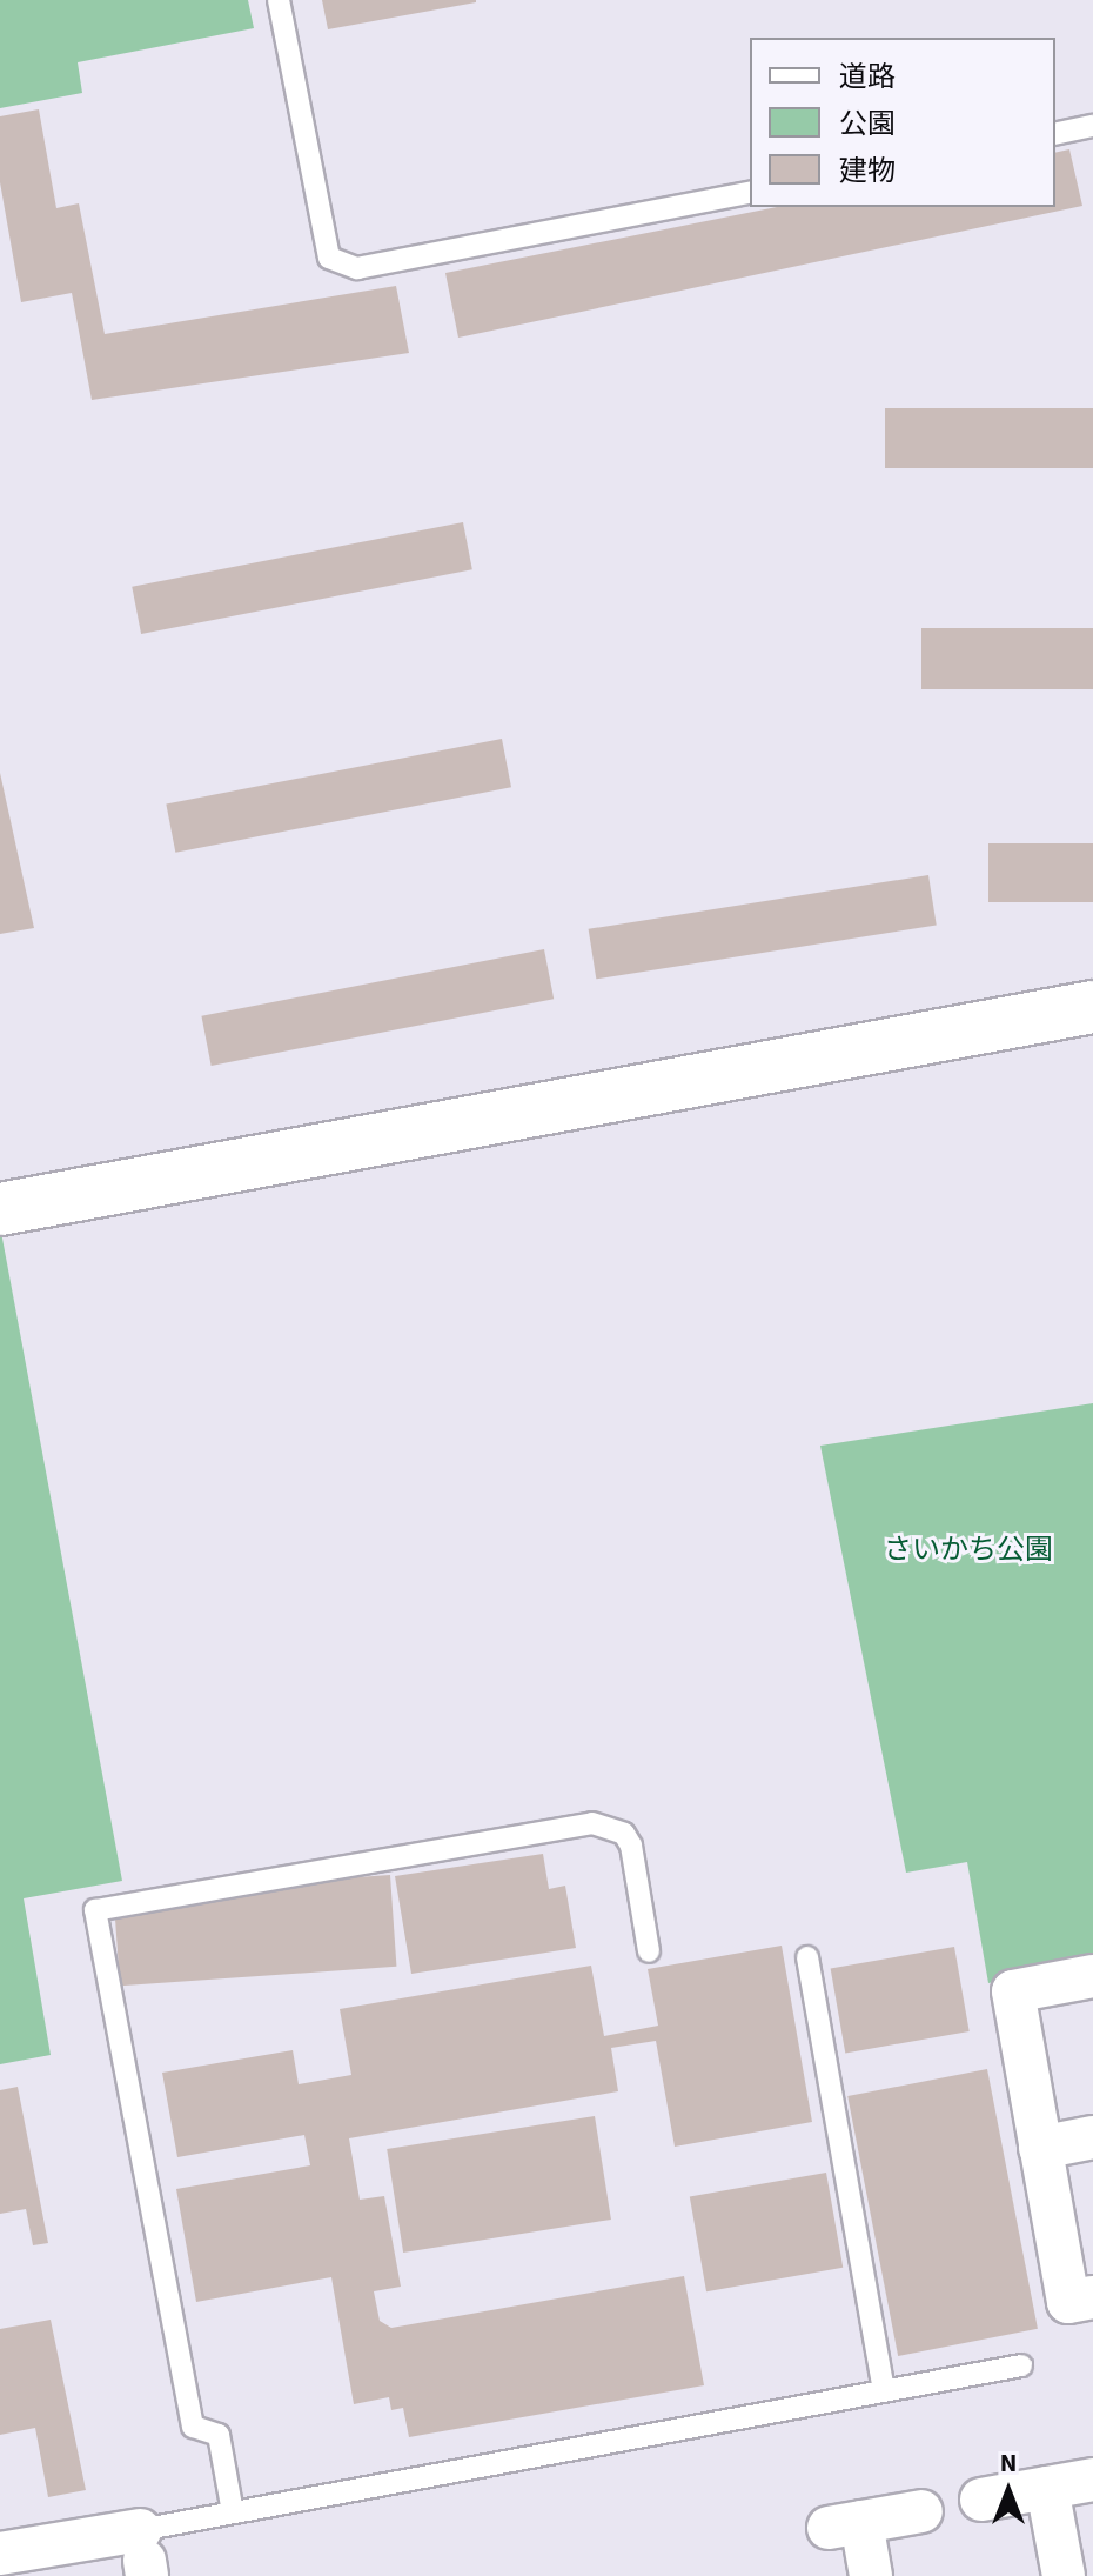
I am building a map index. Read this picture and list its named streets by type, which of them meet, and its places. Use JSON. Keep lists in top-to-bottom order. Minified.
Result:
{"parks":["さいかち公園"],"legend":["道路","公園","建物"],"north":"top"}
